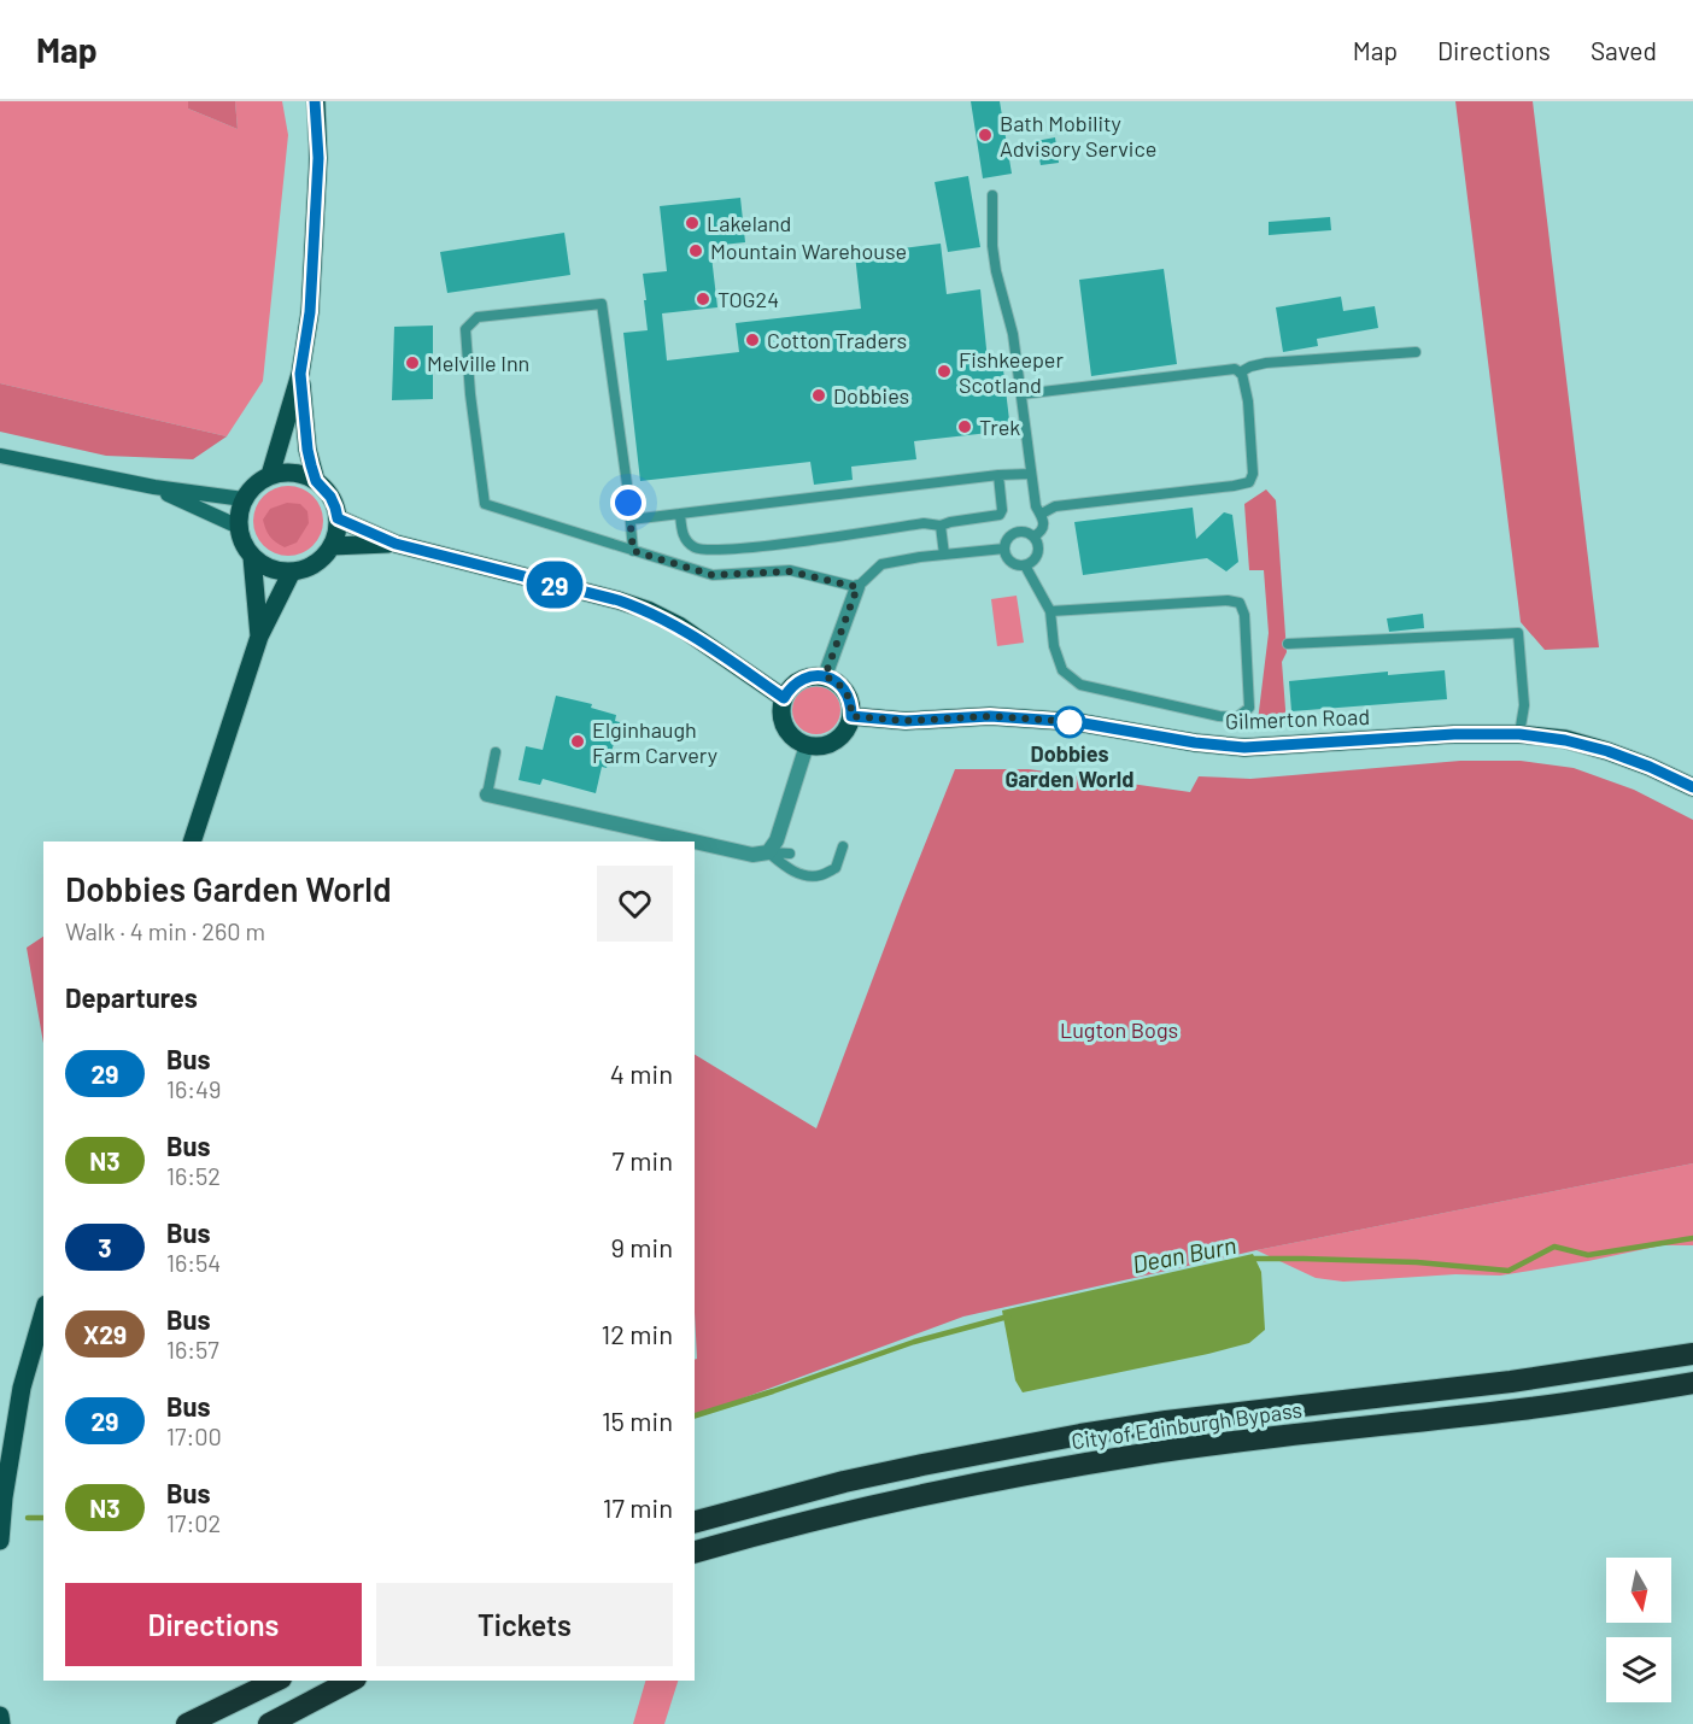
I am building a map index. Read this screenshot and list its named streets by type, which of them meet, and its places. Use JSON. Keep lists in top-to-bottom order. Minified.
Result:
{"streets":{"highway":["City of Edinburgh Bypass"],"main road":["Gilmerton Road"]},"water":["Dean Burn"],"parks":["Lugton Bogs"],"places":["Bath Mobility Advisory Service","Lakeland","Mountain Warehouse","TOG24","Cotton Traders","Melville Inn","Fishkeeper Scotland","Dobbies","Trek","Dobbies Garden World","Elginhaugh Farm Carvery"],"lines":["bus line 29"],"north":"bottom","page":{"header":"Map","nav":["Map","Directions","Saved"],"on_map":"29","heading":[["Dobbies Garden World","Walk · 4 min · 260 m"],"Departures"],"list":[{"mark":"29","name":"Bus","note":"16:49","value":"4 min"},{"mark":"N3","name":"Bus","note":"16:52","value":"7 min"},{"mark":"3","name":"Bus","note":"16:54","value":"9 min"},{"mark":"X29","name":"Bus","note":"16:57","value":"12 min"},{"mark":"29","name":"Bus","note":"17:00","value":"15 min"},{"mark":"N3","name":"Bus","note":"17:02","value":"17 min"}],"buttons":["Directions","Tickets"]}}
